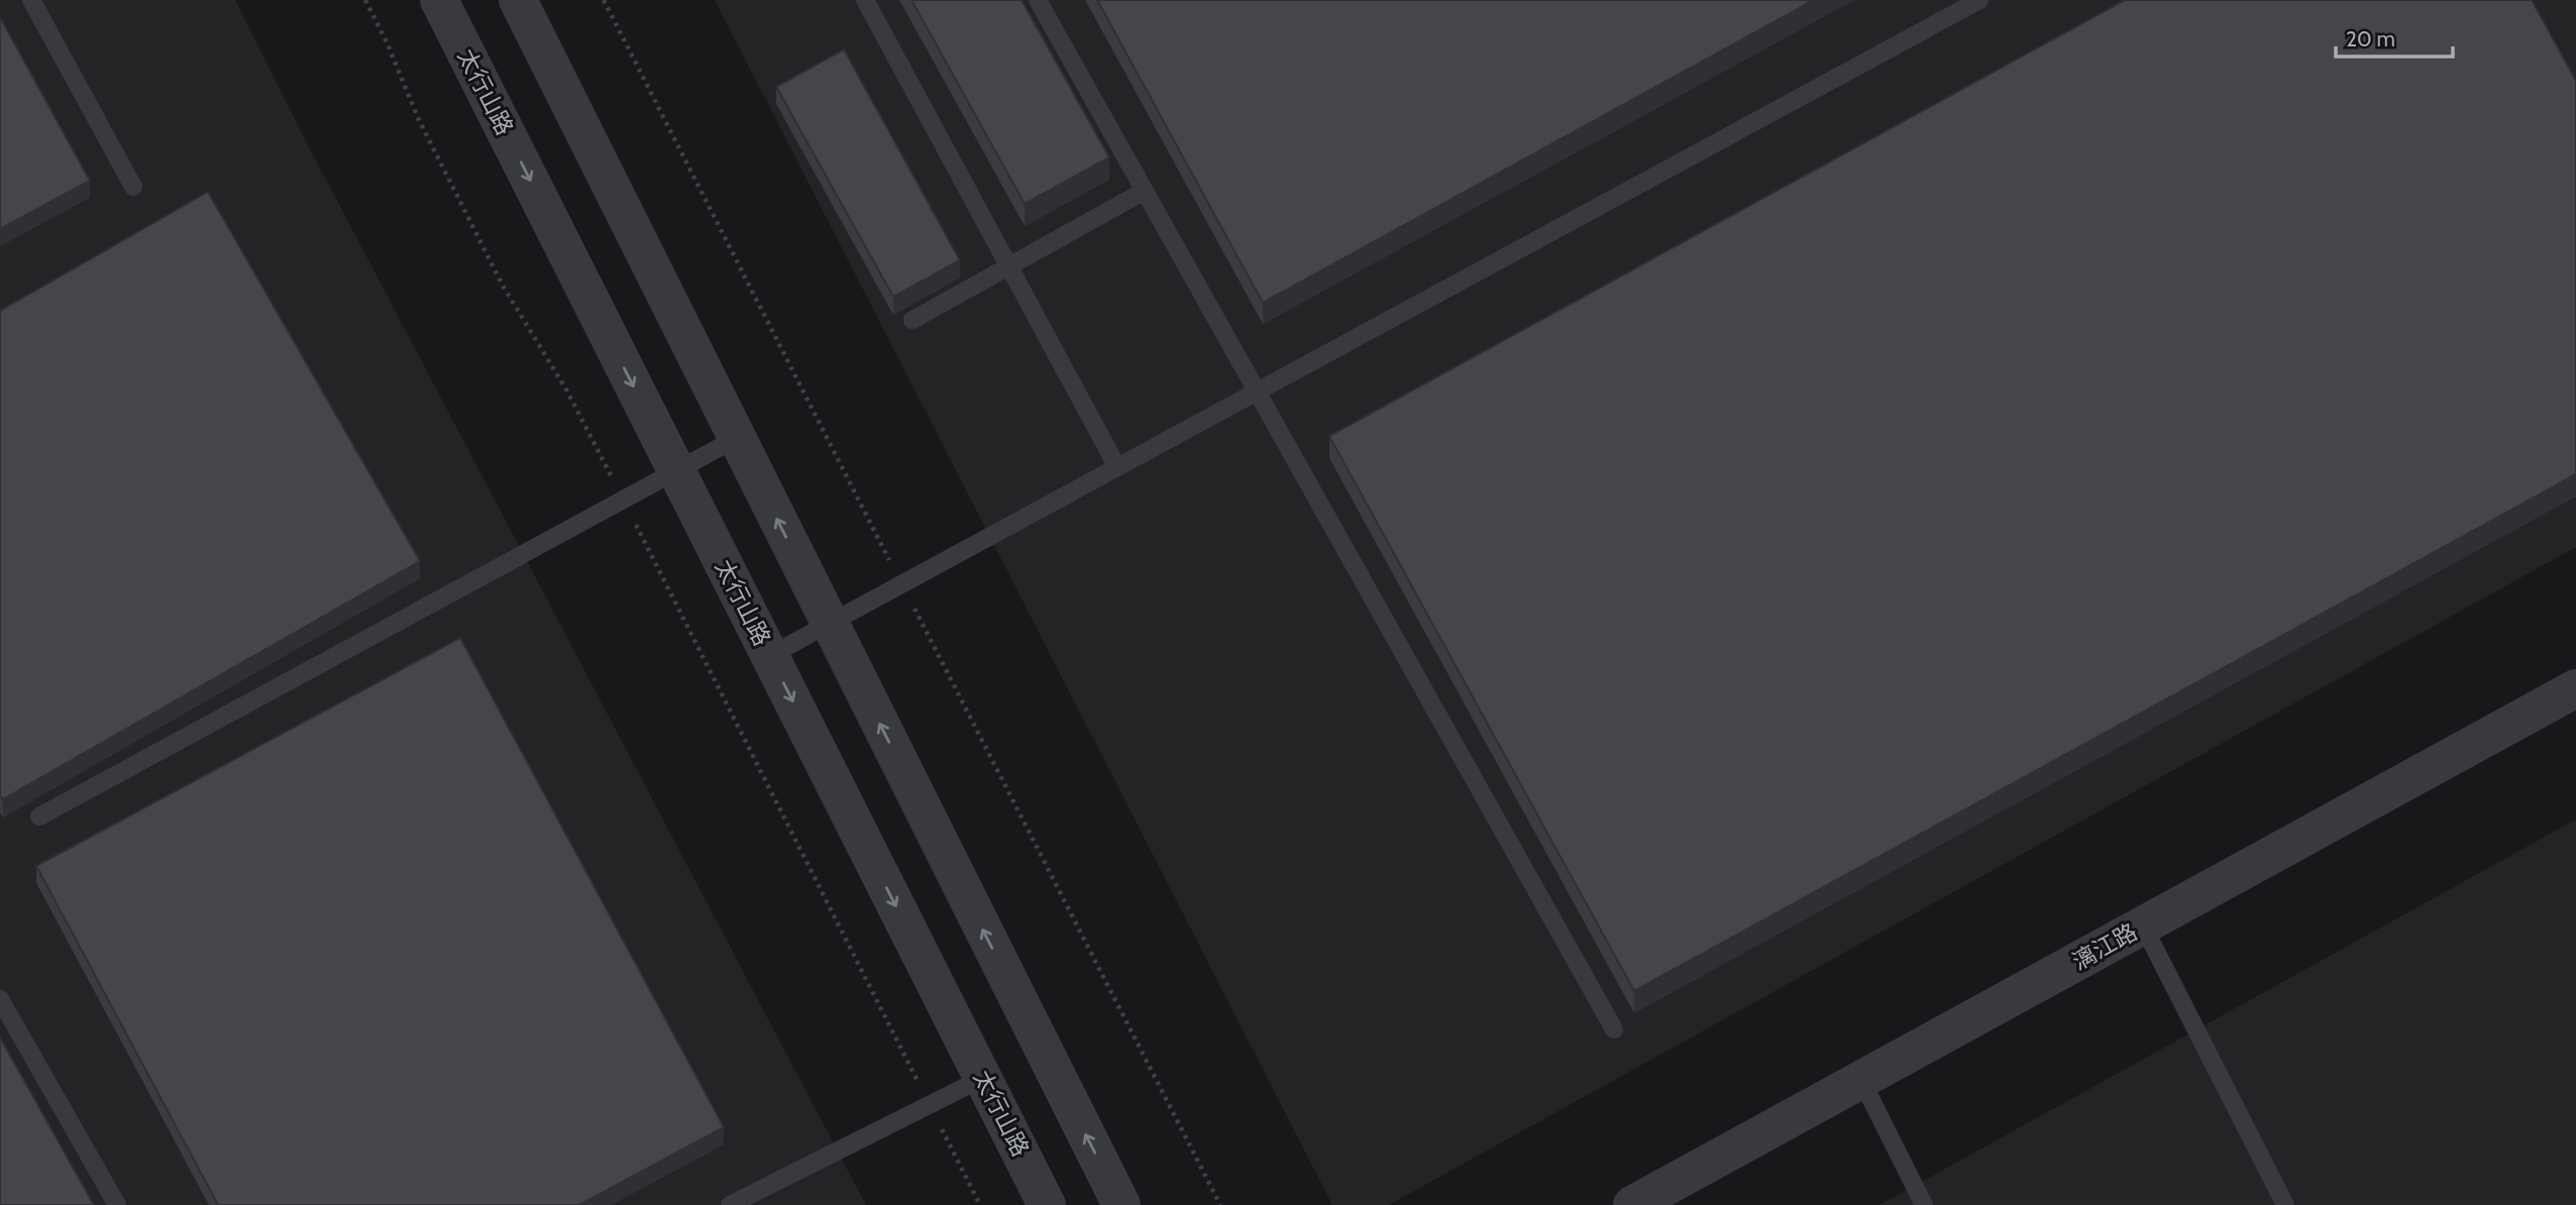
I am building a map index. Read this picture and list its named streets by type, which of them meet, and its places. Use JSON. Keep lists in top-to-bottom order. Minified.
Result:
{"streets":{"street":["太行山路","漓江路"]},"scale_bar":"20 m"}
